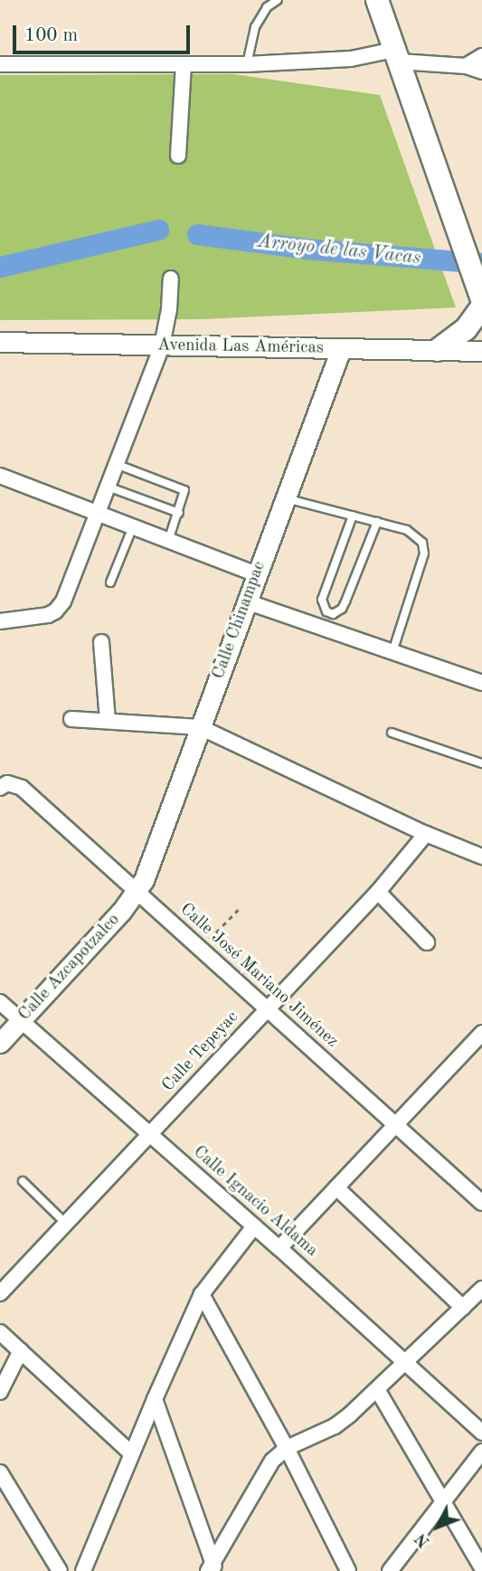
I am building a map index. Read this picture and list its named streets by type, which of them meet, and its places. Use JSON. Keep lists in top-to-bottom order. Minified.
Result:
{"streets":{"street":["Avenida Las Américas","Calle Chinampac","Calle Azcapotzalco","Calle José Mariano Jiménez","Calle Tepeyac","Calle Ignacio Aldama"]},"crossings":[["Avenida Las Américas","Calle Chinampac"],["Calle Chinampac","Calle Azcapotzalco"],["Calle Chinampac","Calle José Mariano Jiménez"],["Calle Azcapotzalco","Calle José Mariano Jiménez"],["Calle Azcapotzalco","Calle Ignacio Aldama"],["Calle José Mariano Jiménez","Calle Tepeyac"],["Calle Tepeyac","Calle Ignacio Aldama"]],"water":["Arroyo de las Vacas"],"scale_bar":"100 m","north":"bottom left"}
